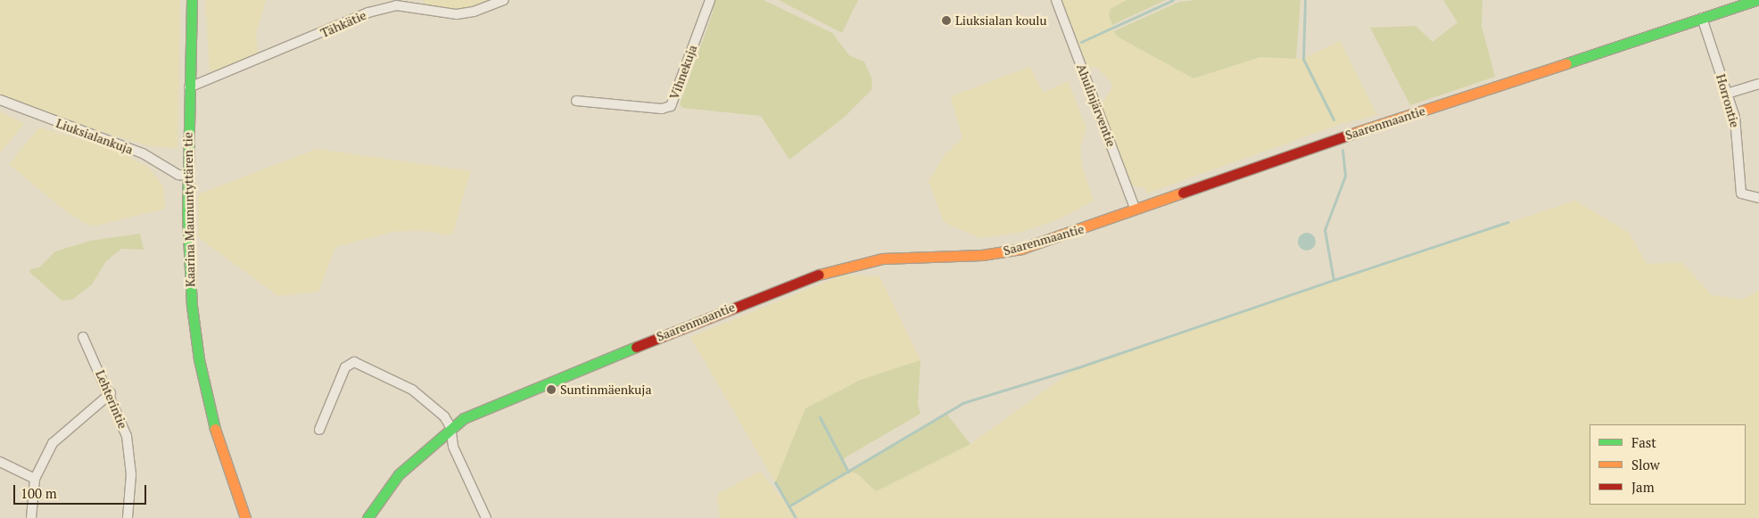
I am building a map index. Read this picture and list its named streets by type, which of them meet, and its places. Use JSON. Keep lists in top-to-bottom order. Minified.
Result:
{"streets":{"street":["Tähkätie","Vihnekuja","Horrontie","Ahulinjärventie","Saarenmaantie","Liuksialankuja","Kaarina Maununtyttären tie","Lehterintie"]},"crossings":[["Tähkätie","Kaarina Maununtyttären tie"],["Horrontie","Saarenmaantie"],["Ahulinjärventie","Saarenmaantie"],["Liuksialankuja","Kaarina Maununtyttären tie"]],"places":["Liuksialan koulu","Suntinmäenkuja"],"legend":["Fast","Slow","Jam"],"scale_bar":"100 m"}
